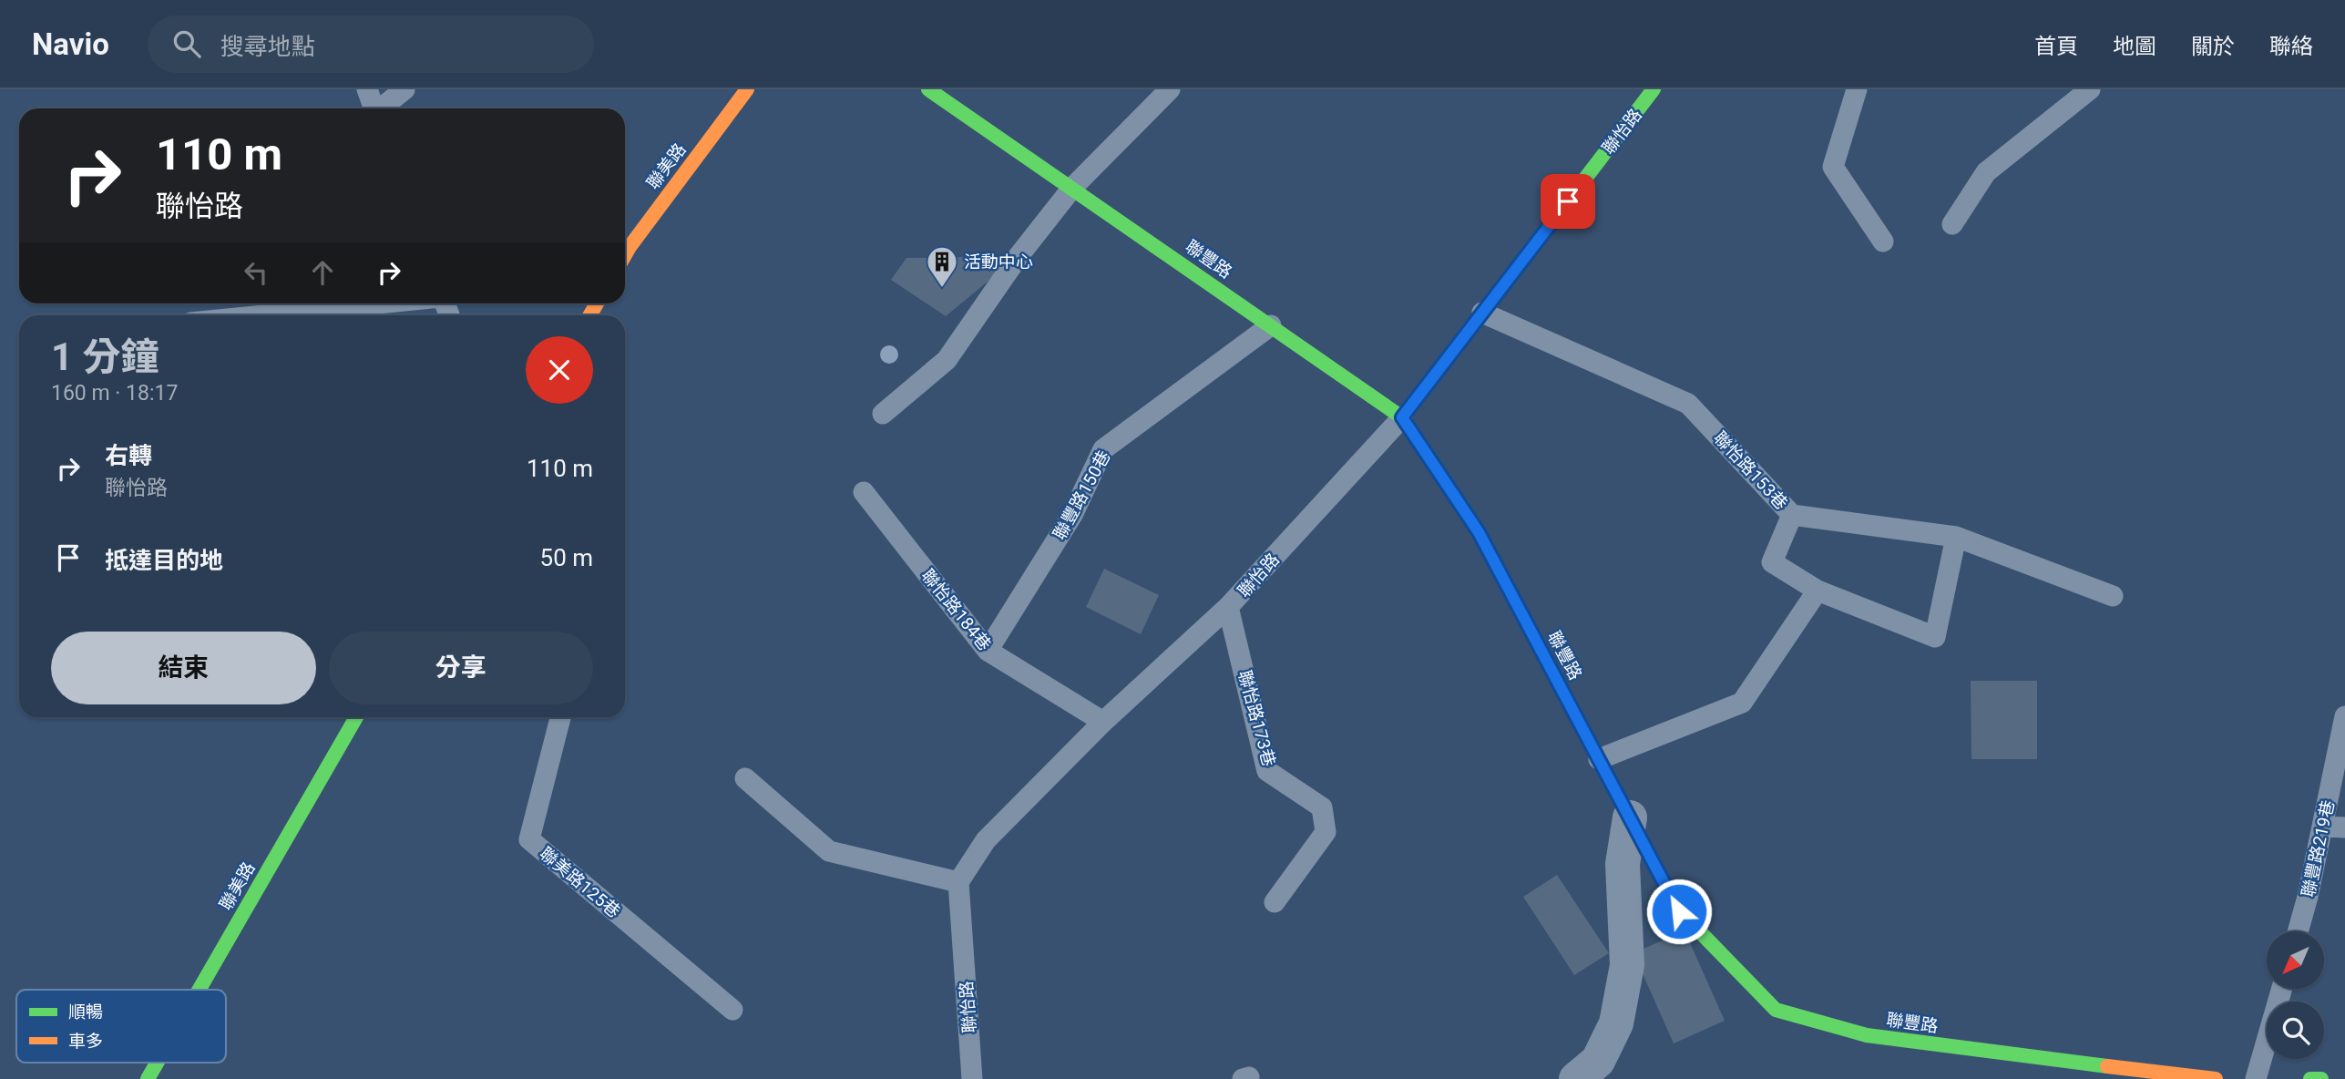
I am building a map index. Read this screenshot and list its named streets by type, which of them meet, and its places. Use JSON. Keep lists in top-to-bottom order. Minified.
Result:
{"streets":{"street":["聯怡路","聯美路","聯豐路"],"lane":["聯怡路153巷","聯豐路150巷","聯怡路184巷","聯怡路173巷","聯豐路219巷","聯美路125巷"]},"crossings":[["聯怡路","聯豐路"],["聯怡路","聯怡路153巷"],["聯怡路","聯怡路184巷"],["聯怡路","聯怡路173巷"],["聯豐路","聯豐路150巷"],["聯豐路150巷","聯怡路184巷"]],"places":{"building":["活動中心"]},"legend":["順暢","車多"],"north":"bottom left","page":{"header":"Navio","search":"搜尋地點","nav":["首頁","地圖","關於","聯絡"],"turn":["110 m","聯怡路"],"heading":["1 分鐘","160 m · 18:17"],"list":[{"name":"右轉","note":"聯怡路","value":"110 m"},{"name":"抵達目的地","value":"50 m"}],"buttons":["結束","分享"]}}
